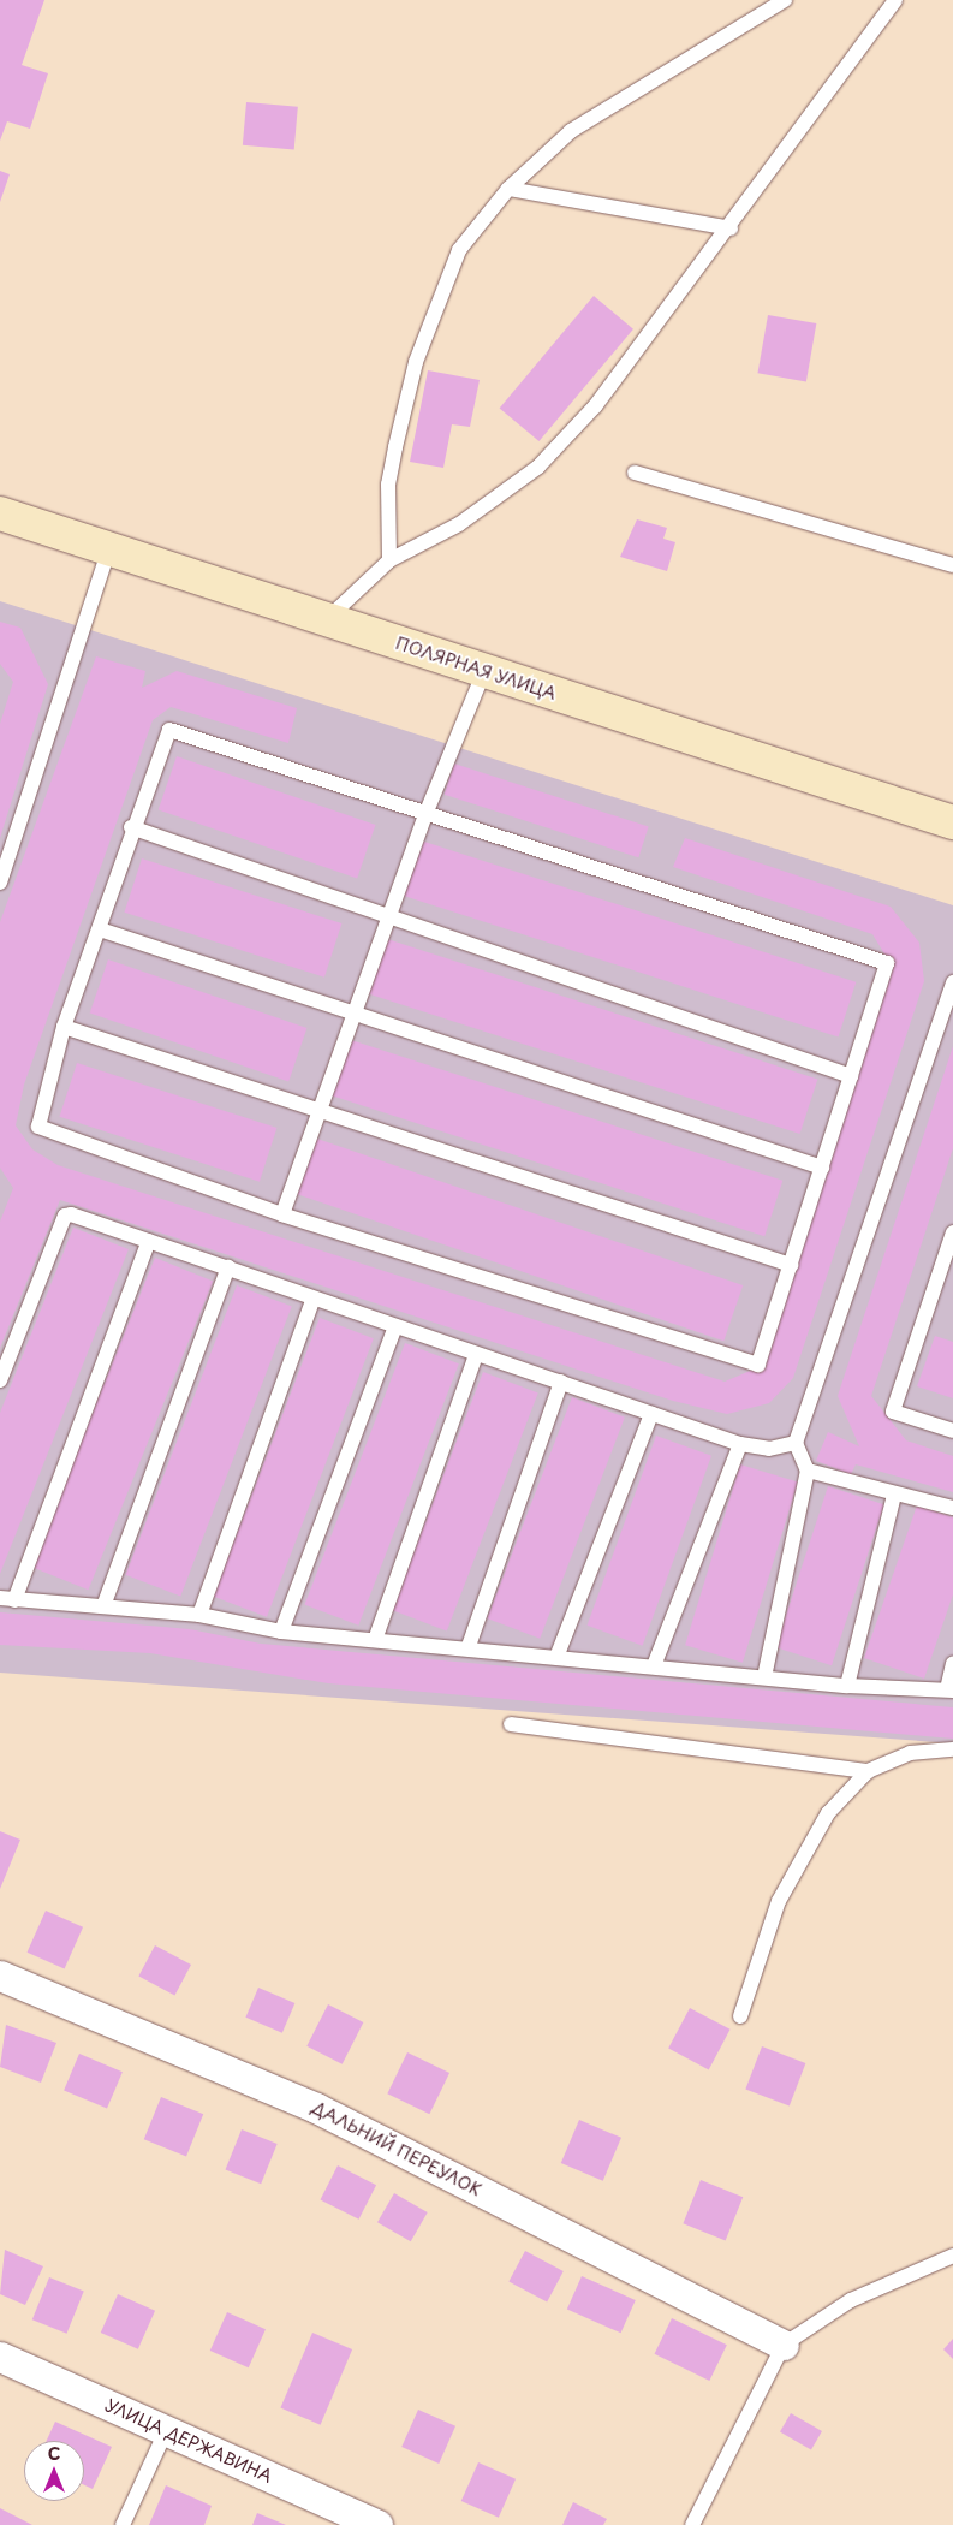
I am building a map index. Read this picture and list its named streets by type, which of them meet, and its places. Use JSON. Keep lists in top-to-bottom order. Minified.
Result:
{"streets":{"main road":["ПОЛЯРНАЯ УЛИЦА"],"street":["ДАЛЬНИЙ ПЕРЕУЛОК","УЛИЦА ДЕРЖАВИНА"]},"north":"top"}
